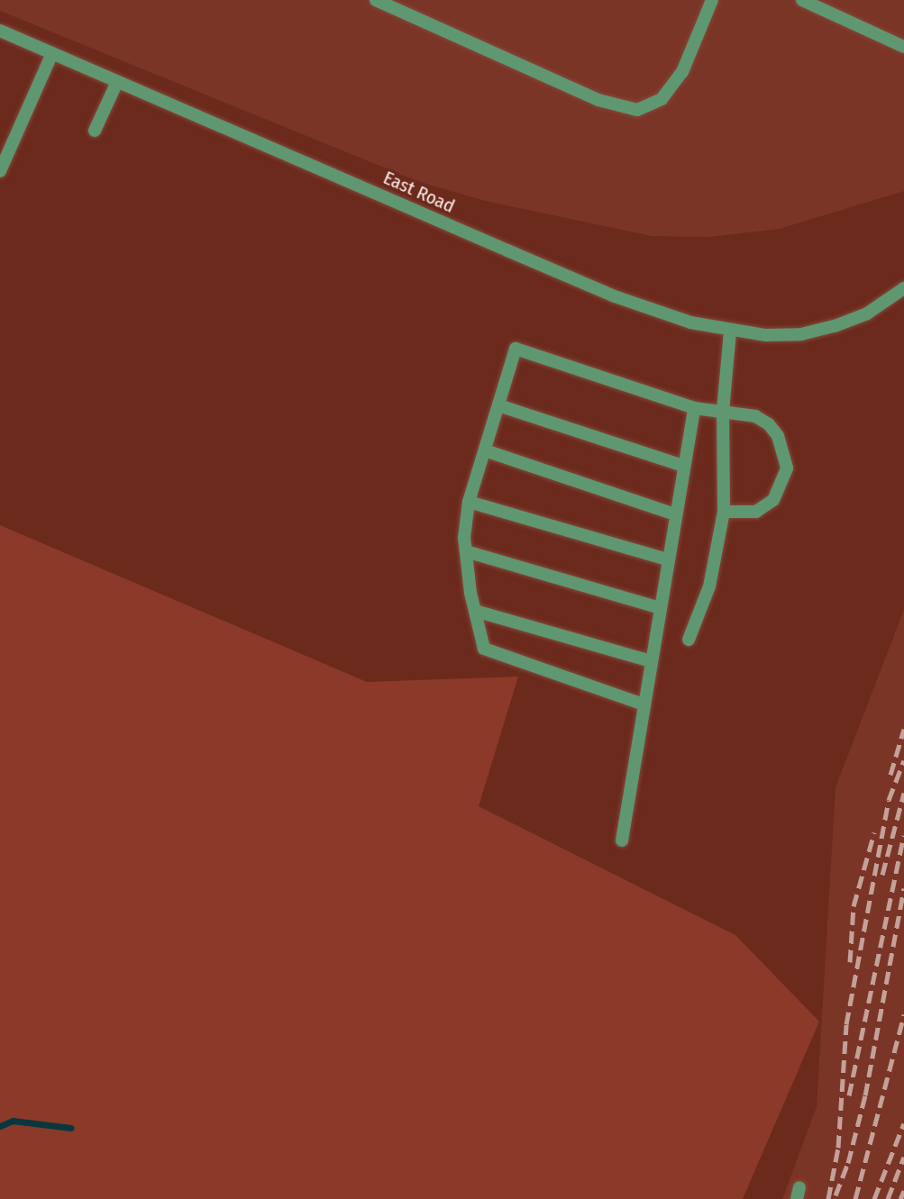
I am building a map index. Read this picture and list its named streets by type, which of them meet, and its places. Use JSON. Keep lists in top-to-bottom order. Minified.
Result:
{"streets":{"street":["East Road"]}}
